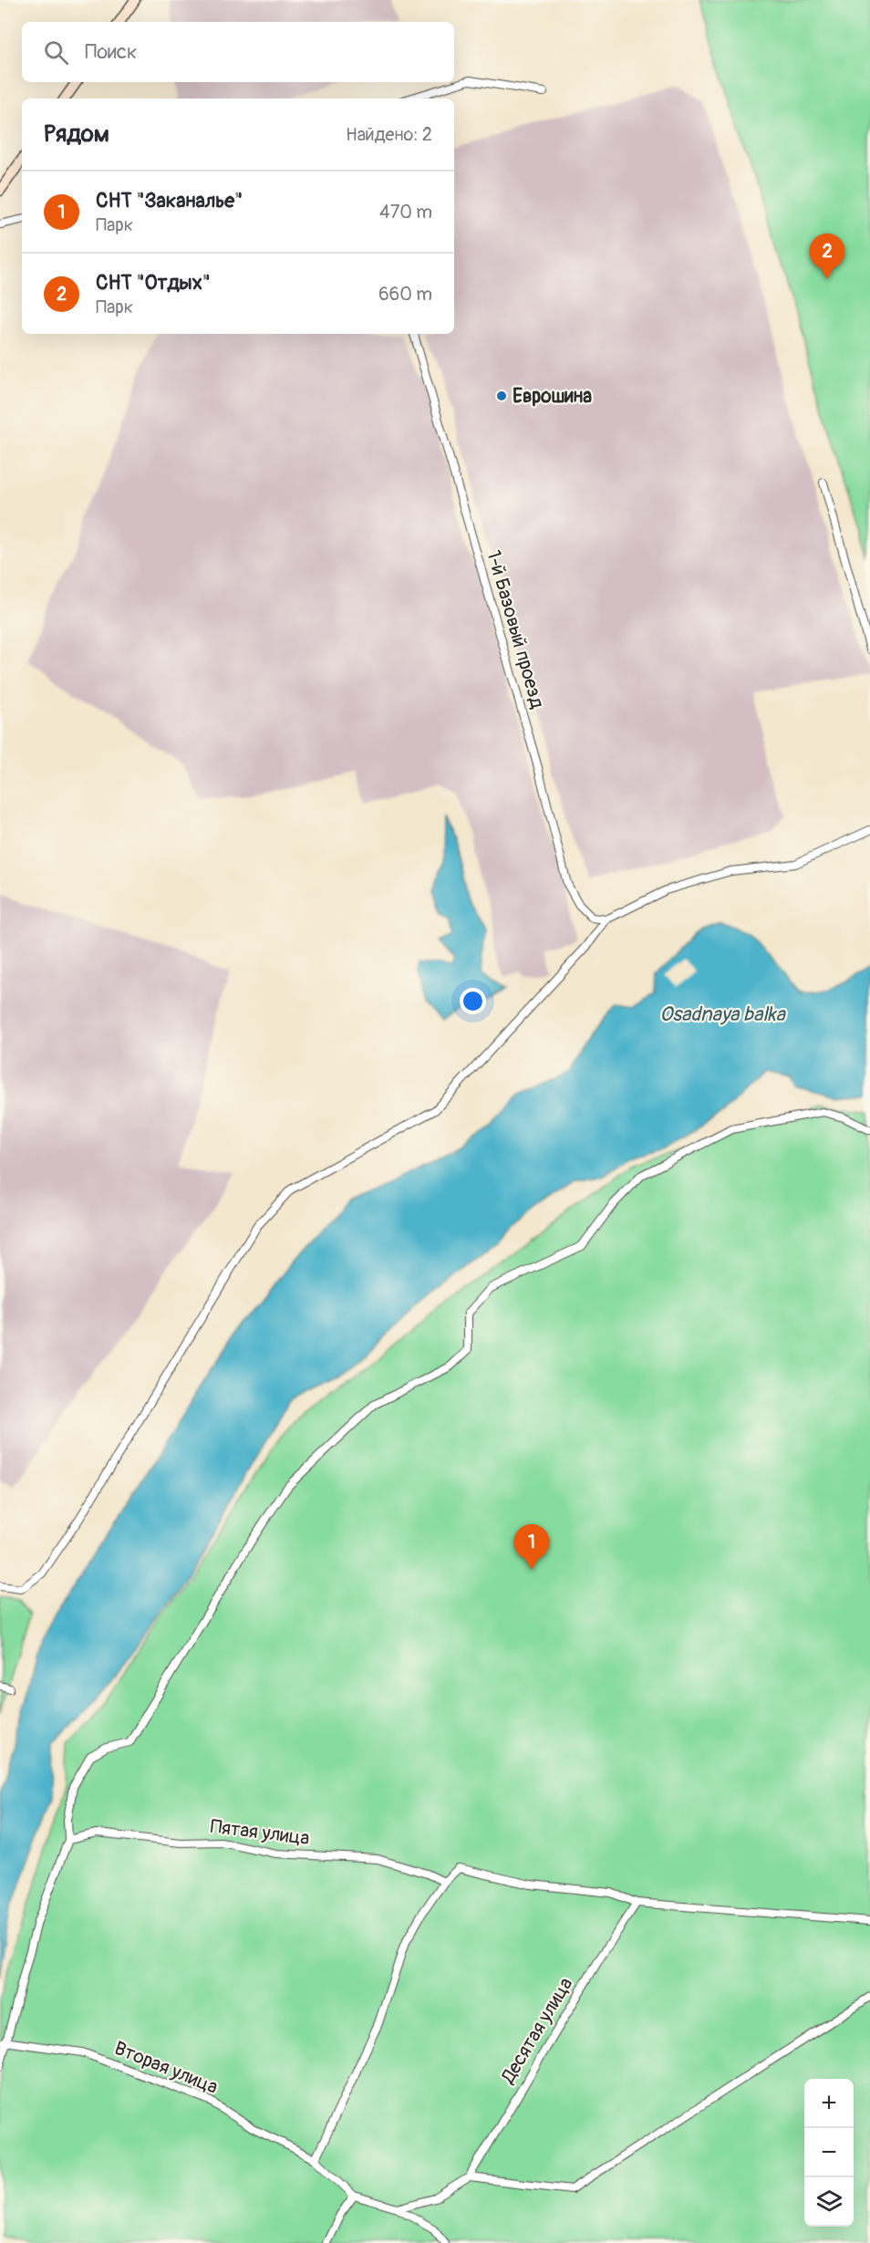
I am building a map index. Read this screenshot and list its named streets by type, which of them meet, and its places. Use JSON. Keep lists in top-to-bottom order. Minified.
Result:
{"streets":{"street":["1-й Базовый проезд","Пятая улица","Десятая улица","Вторая улица"]},"water":["Osadnaya balka"],"places":["Еврошина"],"page":{"search":"Поиск","heading":["Рядом","Найдено: 2"],"list":[{"mark":"1","name":"СНТ \"Заканалье\"","note":"Парк","value":"470 m"},{"mark":"2","name":"СНТ \"Отдых\"","note":"Парк","value":"660 m"}],"pins":["2","1"],"map_buttons":["+","−"]}}
